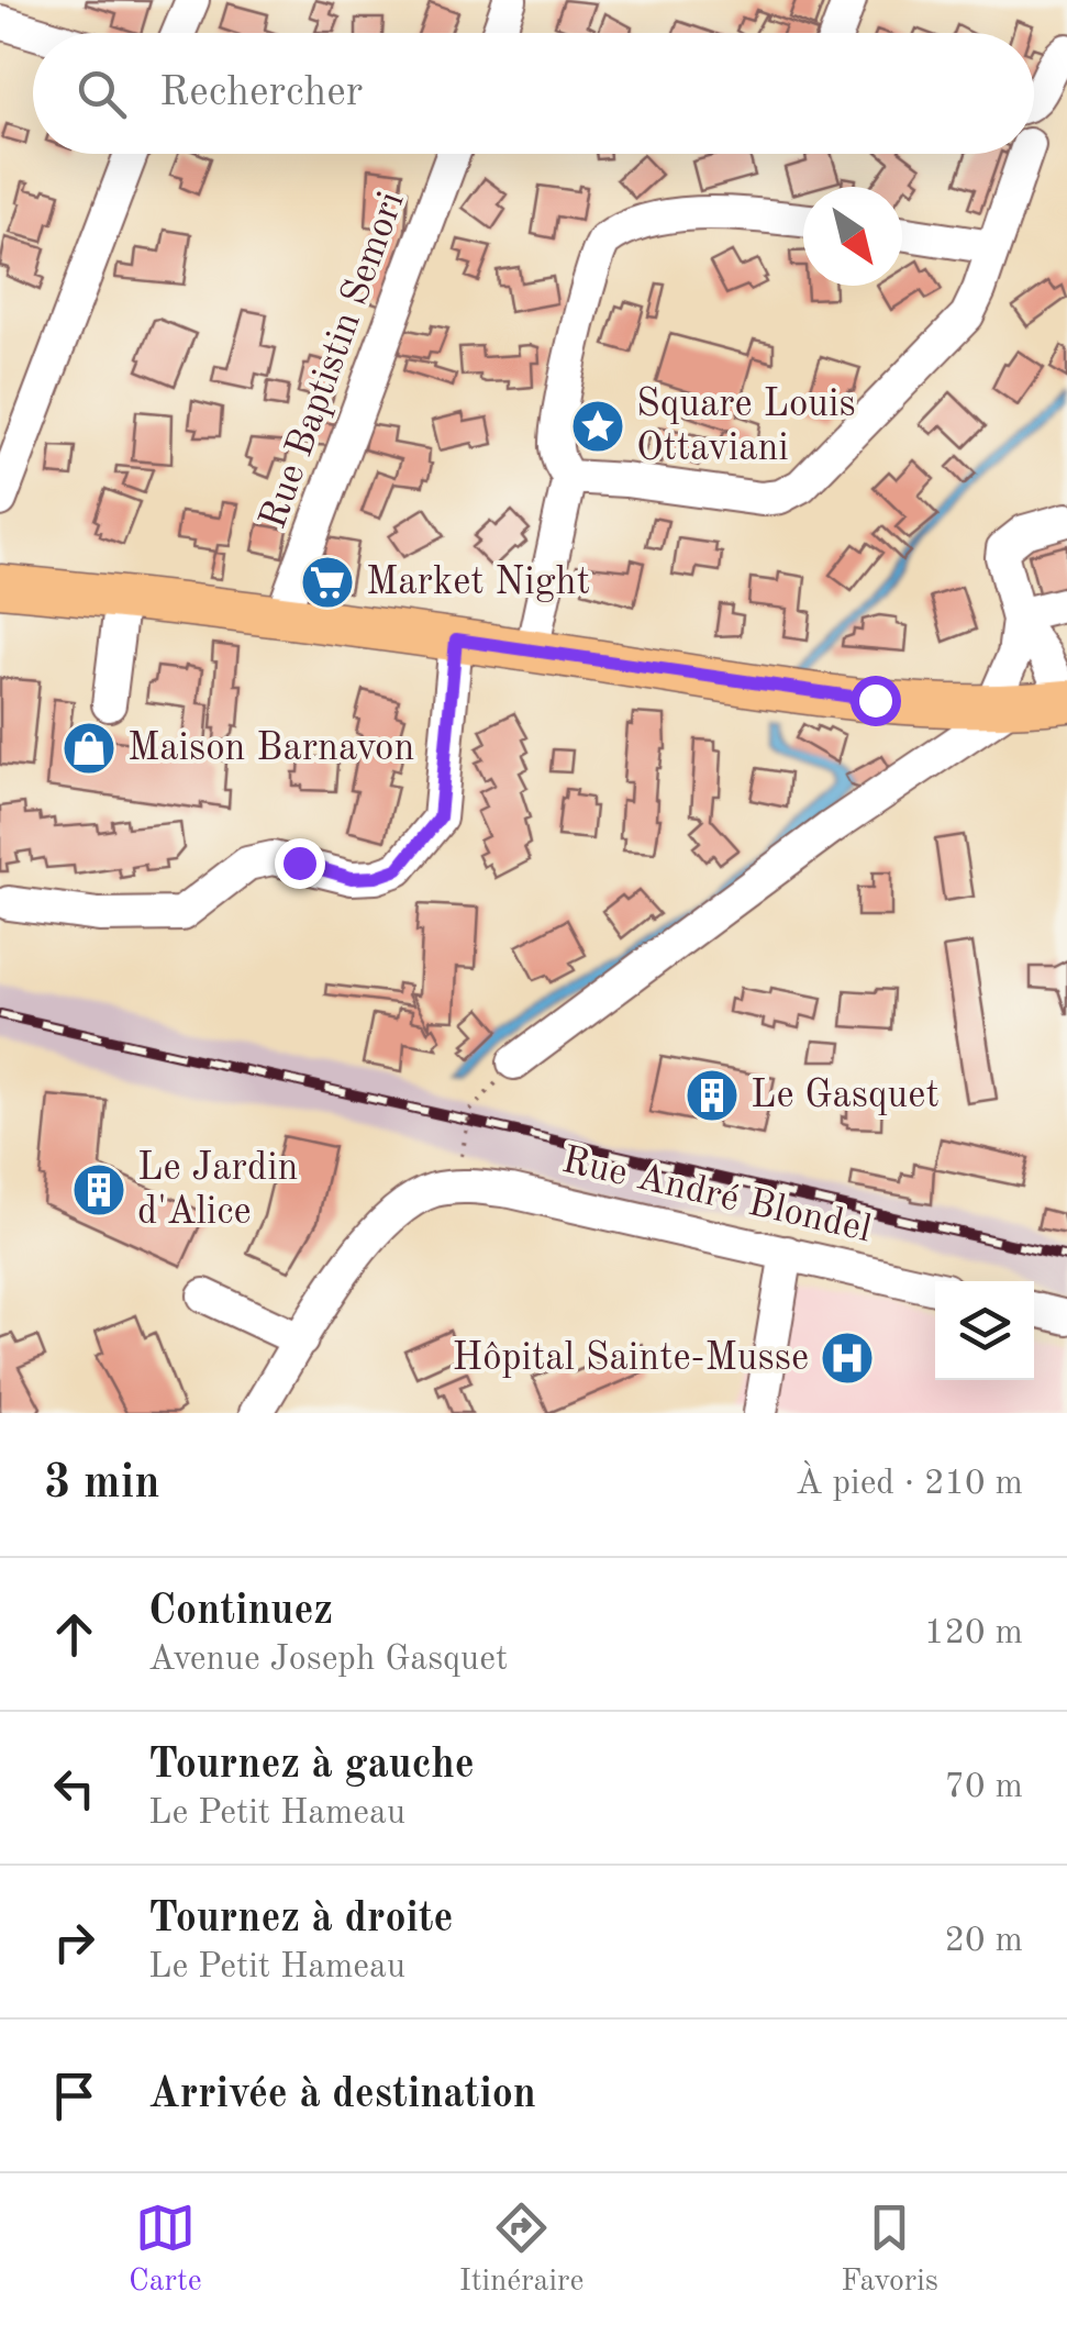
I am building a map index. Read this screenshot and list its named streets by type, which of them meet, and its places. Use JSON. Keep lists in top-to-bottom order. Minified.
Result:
{"streets":{"street":["Rue Baptistin Semori","Rue André Blondel"]},"places":{"place":["Square Louis Ottaviani"],"supermarket":["Market Night"],"shop":["Maison Barnavon"],"building":["Le Gasquet","Le Jardin d'Alice"],"hospital":["Hôpital Sainte-Musse"]},"north":"bottom right","page":{"search":"Rechercher","heading":["3 min","À pied · 210 m"],"list":[["Continuez","Avenue Joseph Gasquet","120 m"],["Tournez à gauche","Le Petit Hameau","70 m"],["Tournez à droite","Le Petit Hameau","20 m"],"Arrivée à destination"],"nav":["Carte","Itinéraire","Favoris"]}}
